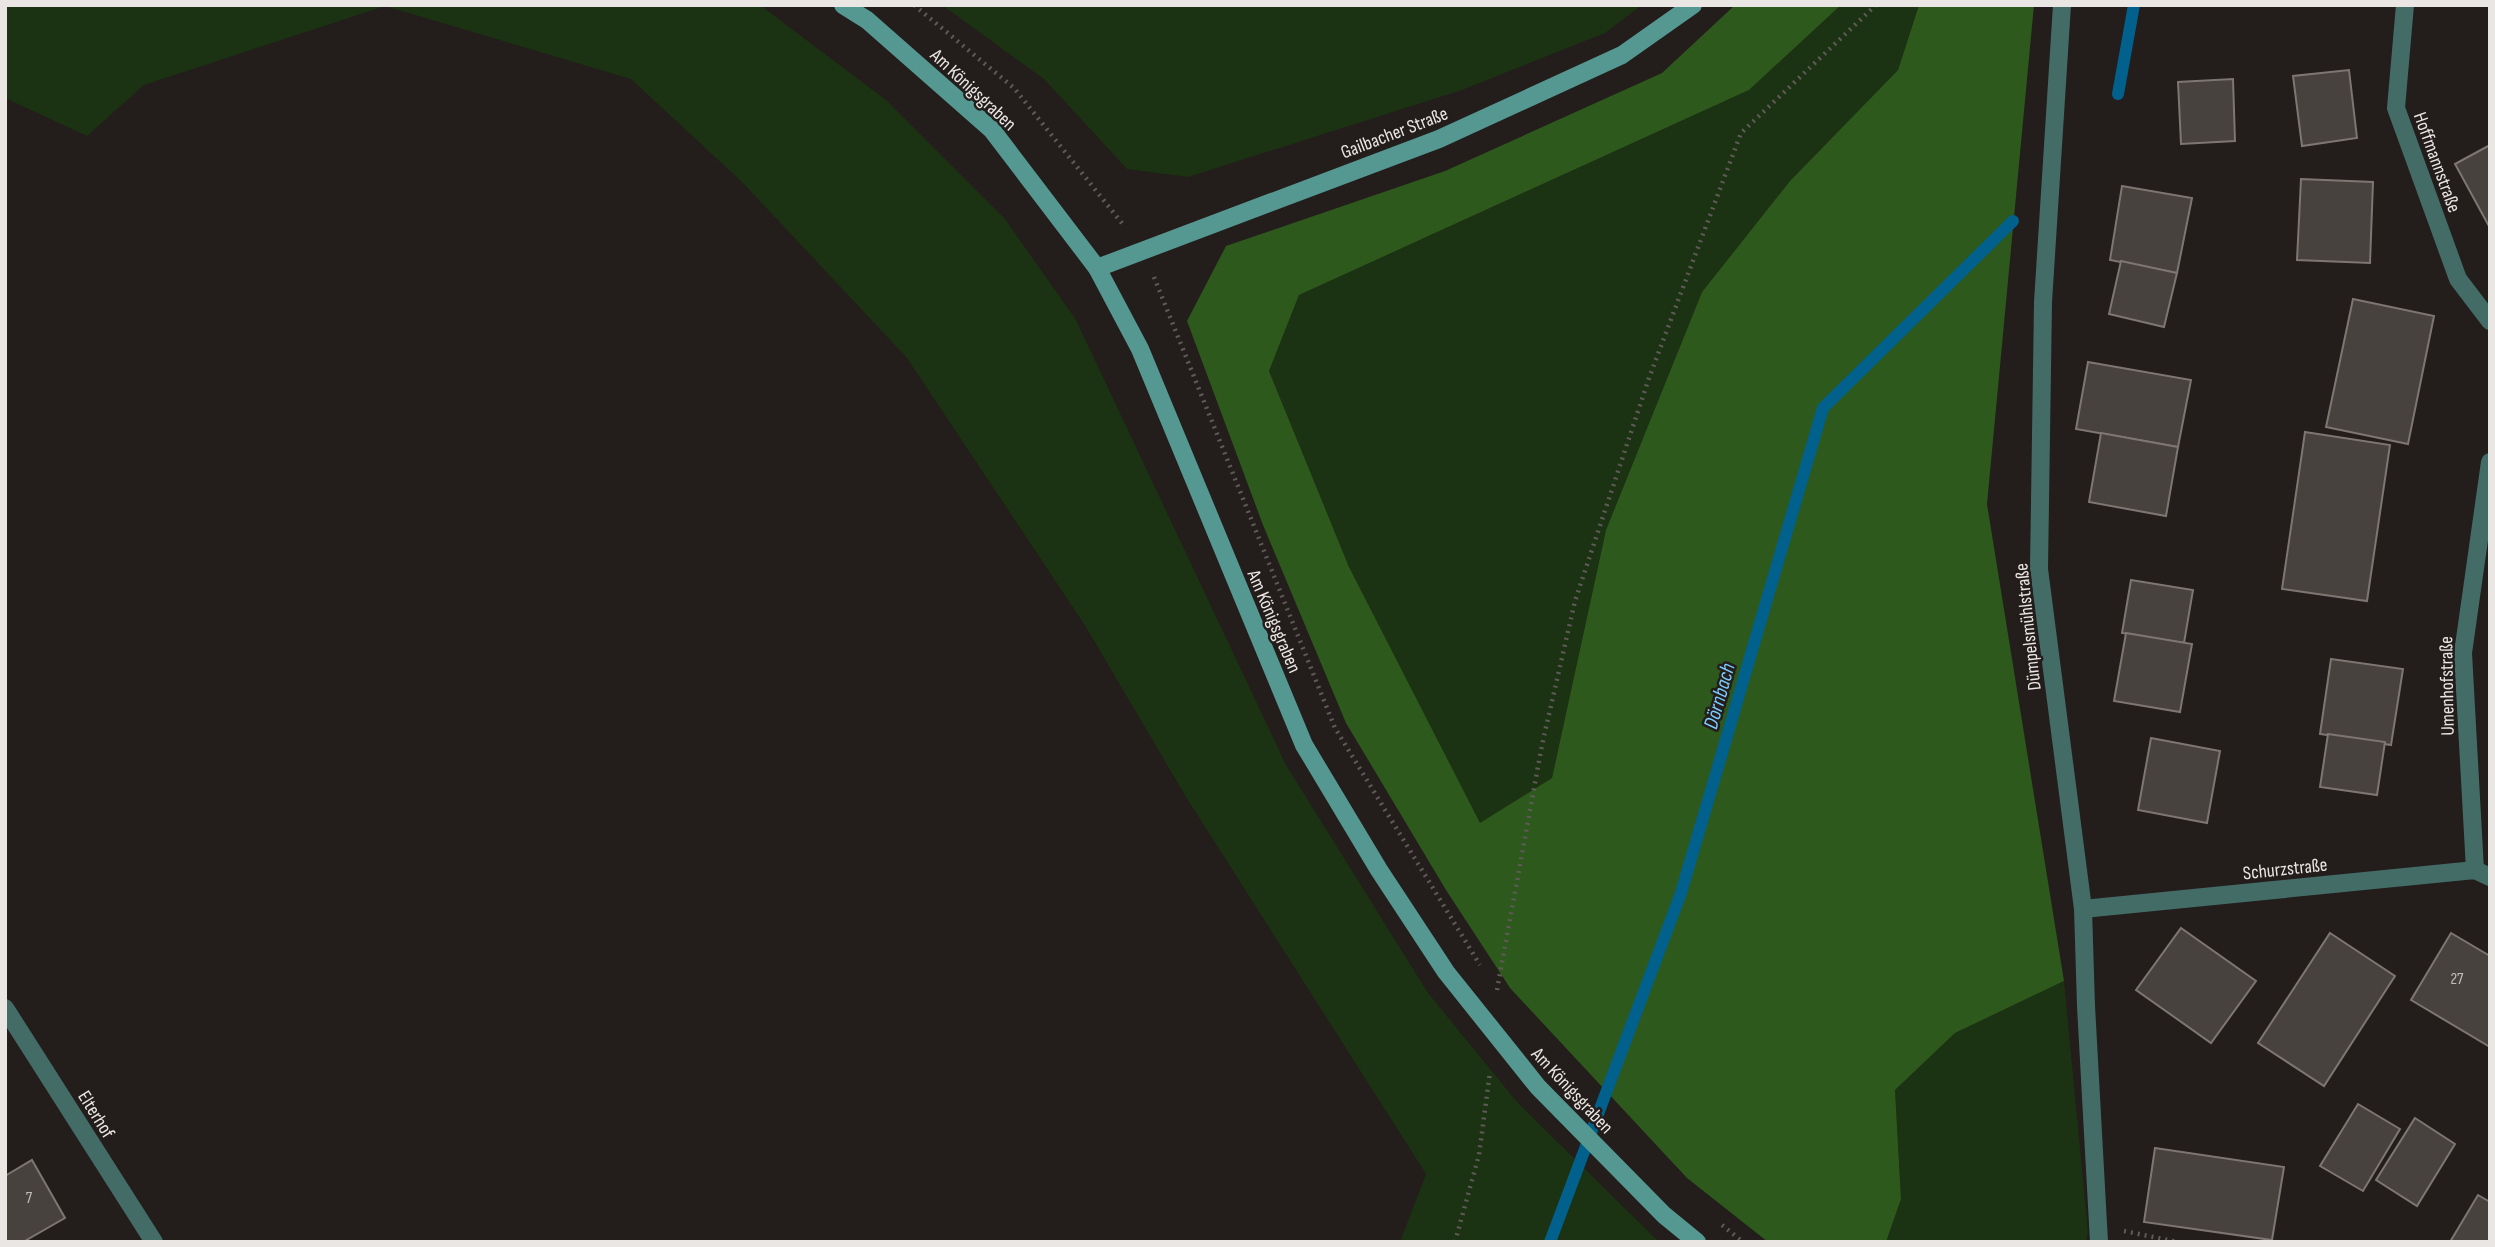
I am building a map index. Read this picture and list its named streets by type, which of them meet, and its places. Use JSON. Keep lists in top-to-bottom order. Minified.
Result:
{"streets":{"street":["Am Königsgraben","Gailbacher Straße","Hoffmannstraße","Dümpelsmühlstraße","Umenhofstraße","Schurzstraße","Elterhof"]},"crossings":[["Am Königsgraben","Gailbacher Straße"],["Dümpelsmühlstraße","Schurzstraße"],["Umenhofstraße","Schurzstraße"]],"water":["Dörnbach"],"house_numbers":["27","7"]}
